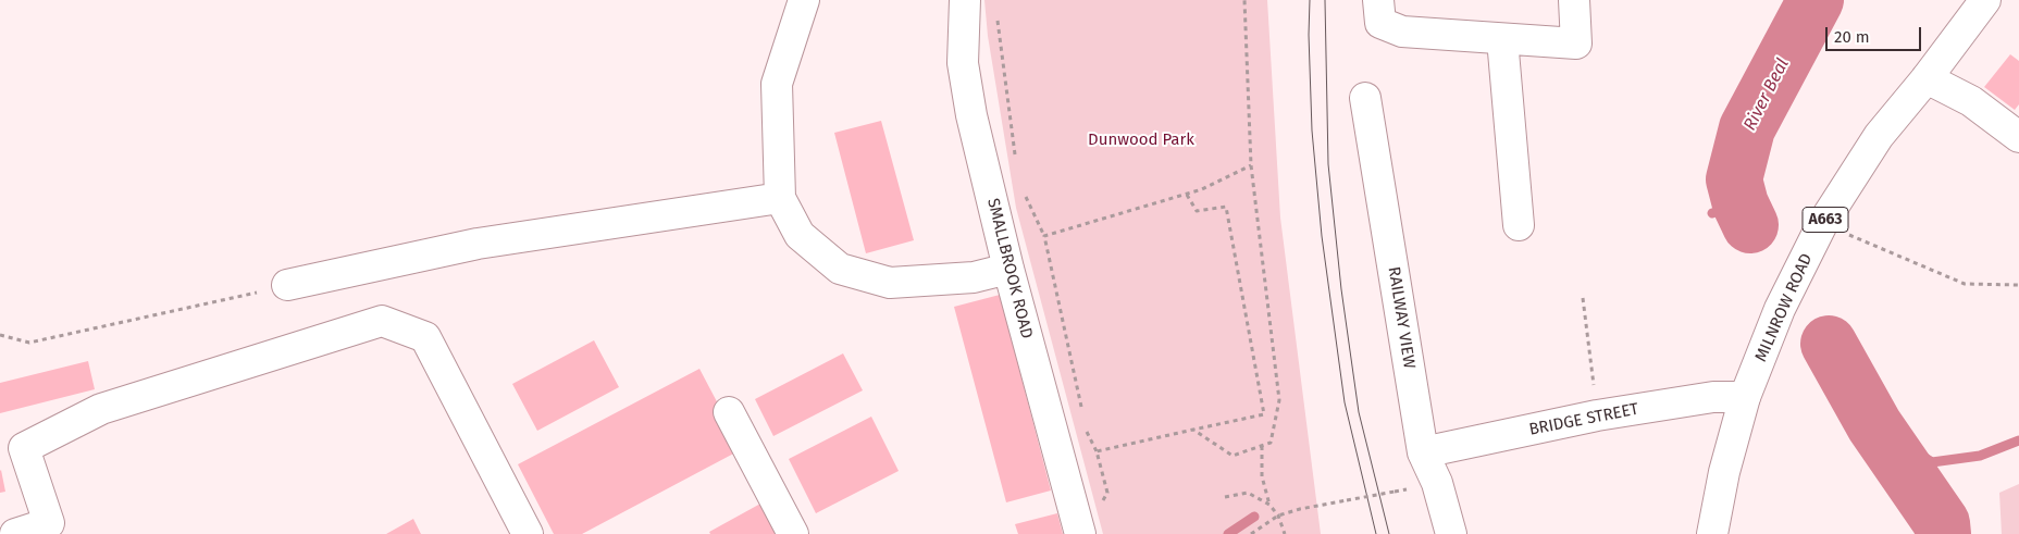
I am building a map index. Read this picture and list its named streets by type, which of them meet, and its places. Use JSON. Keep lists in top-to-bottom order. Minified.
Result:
{"streets":{"street":["A663","SMALLBROOK ROAD","MILNROW ROAD","RAILWAY VIEW","BRIDGE STREET"]},"crossings":[["MILNROW ROAD","BRIDGE STREET"],["RAILWAY VIEW","BRIDGE STREET"]],"water":["River Beal"],"parks":["Dunwood Park"],"scale_bar":"20 m"}
